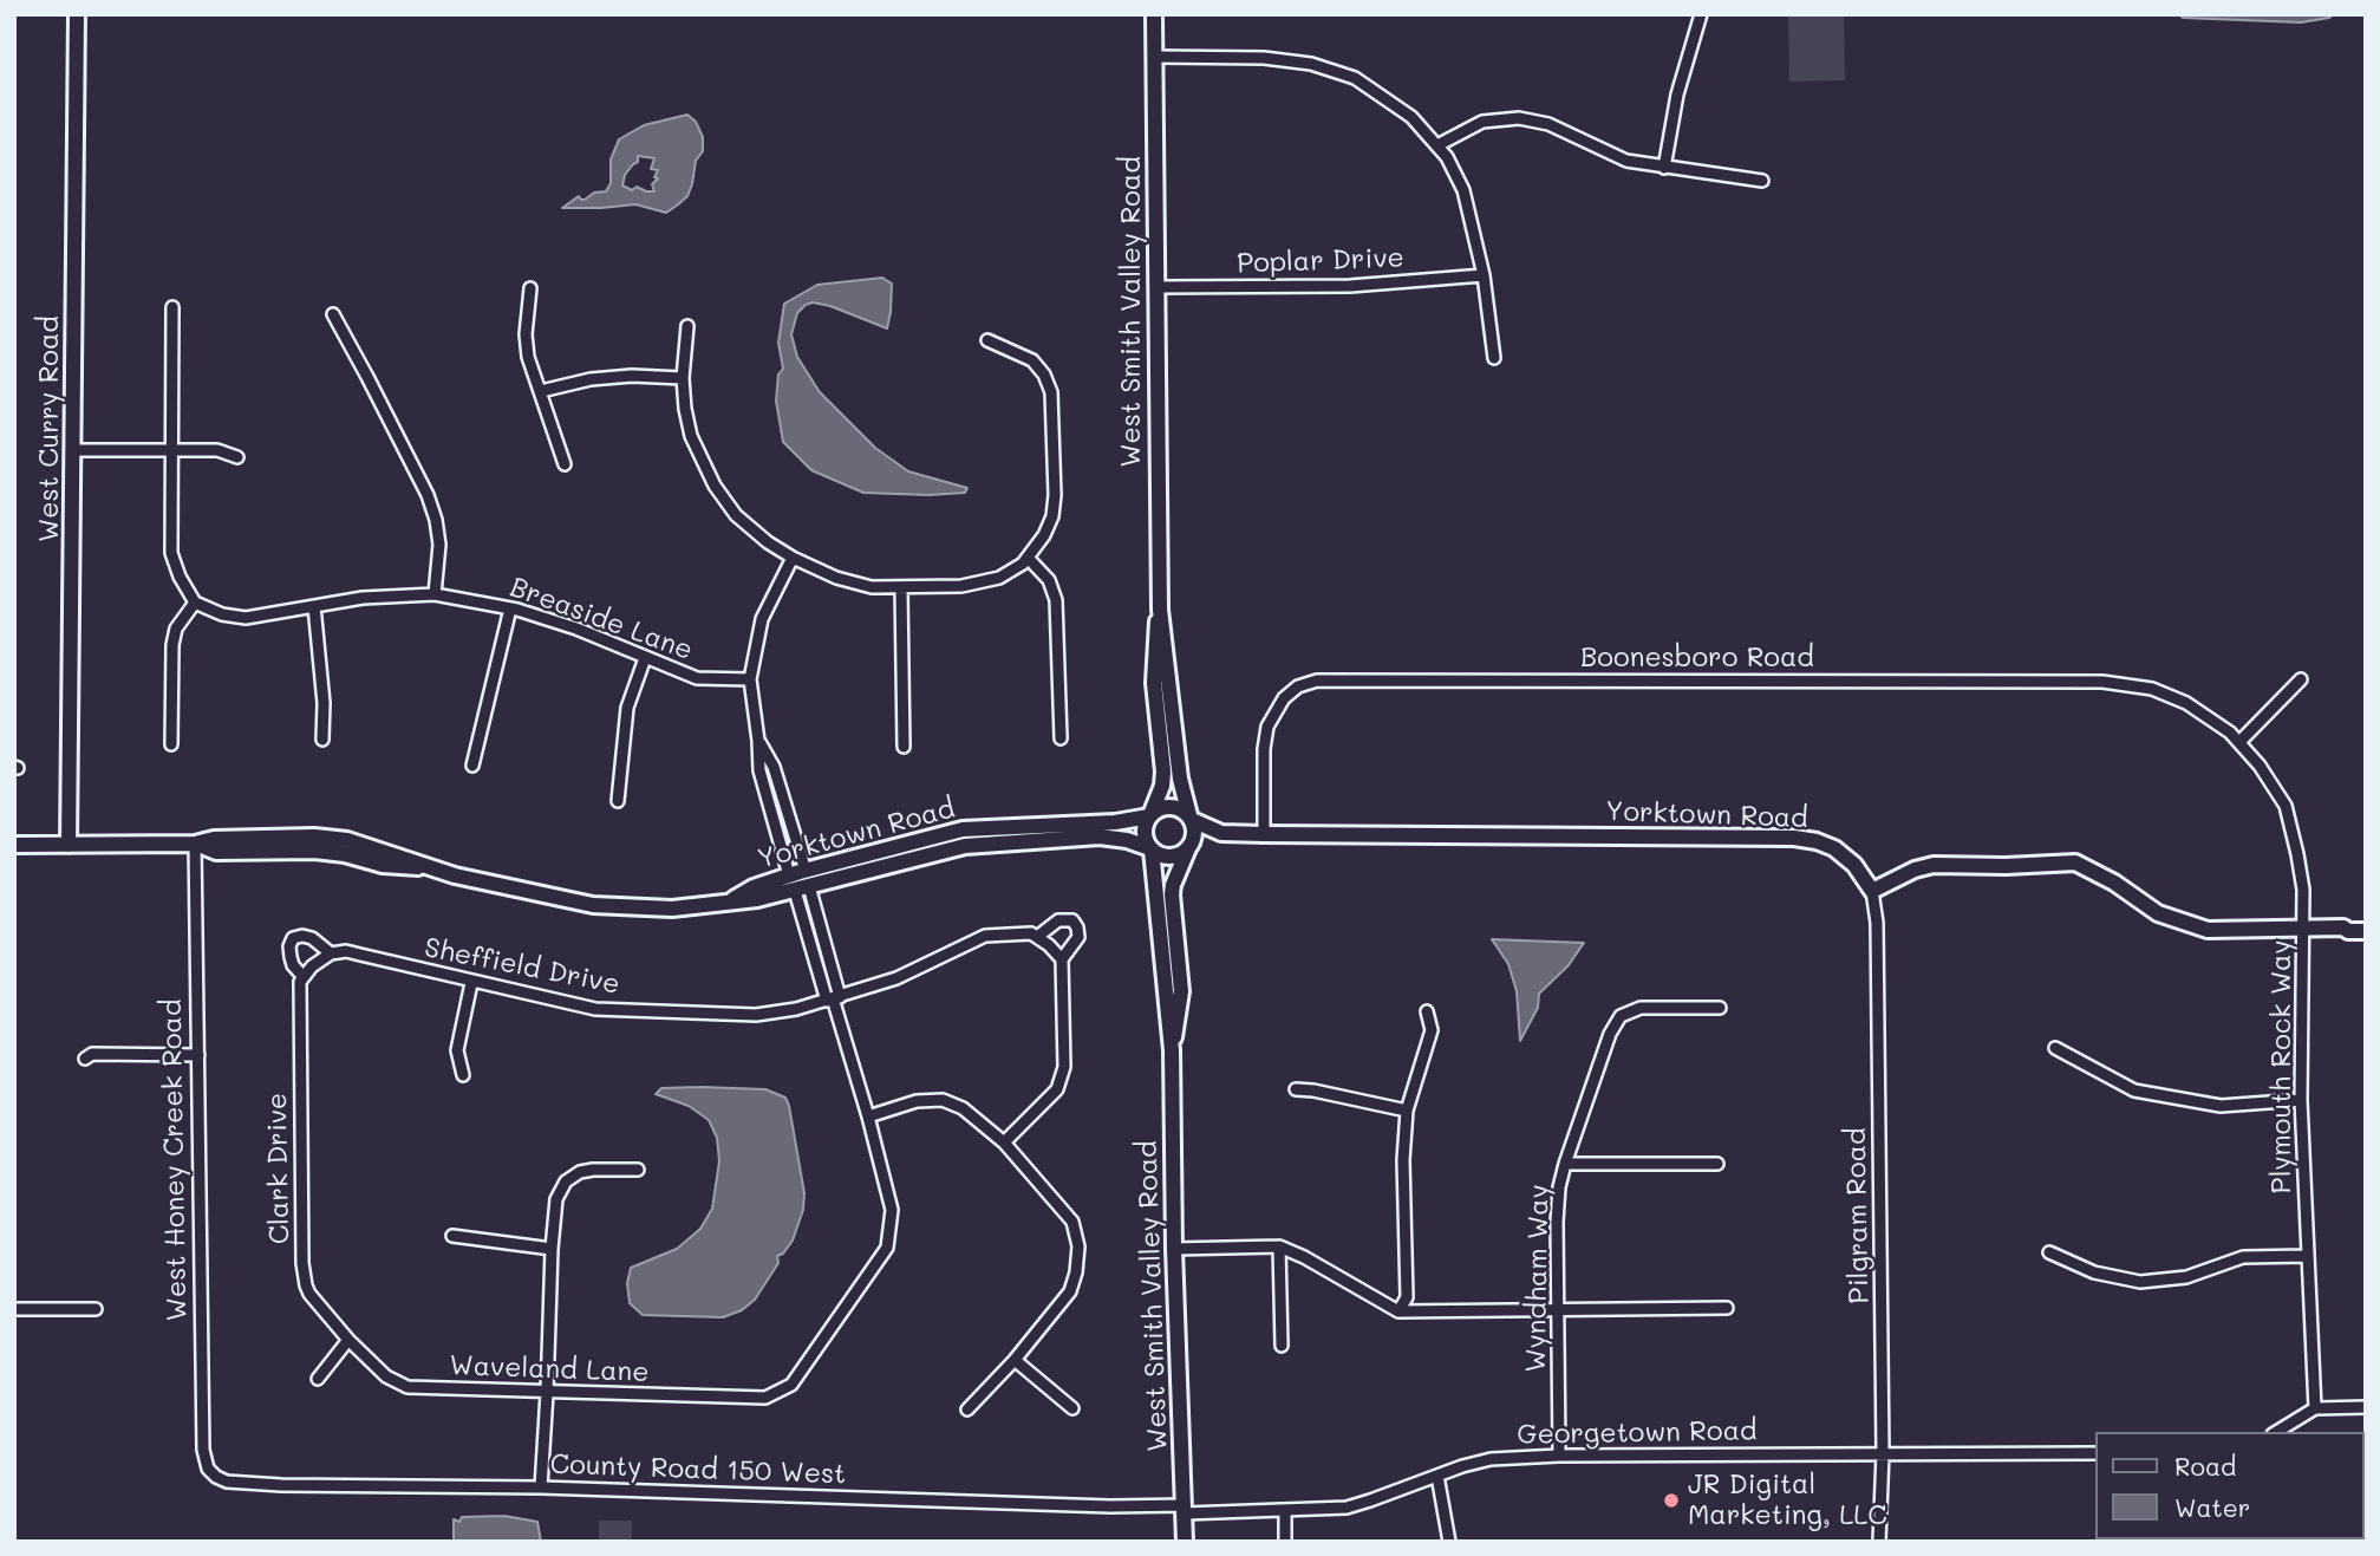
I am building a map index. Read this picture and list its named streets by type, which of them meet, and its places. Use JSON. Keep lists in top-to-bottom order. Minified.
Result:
{"streets":{"street":["Poplar Drive","West Smith Valley Road","West Curry Road","Breaside Lane","Boonesboro Road","Yorktown Road","Sheffield Drive","Plymouth Rock Way","West Honey Creek Road","Clark Drive","Pilgram Road","Wyndham Way","Waveland Lane","Georgetown Road","County Road 150 West"]},"crossings":[["Poplar Drive","West Smith Valley Road"],["West Smith Valley Road","Yorktown Road"],["West Smith Valley Road","Georgetown Road"],["West Smith Valley Road","County Road 150 West"],["West Curry Road","Yorktown Road"],["Boonesboro Road","Yorktown Road"],["Boonesboro Road","Plymouth Rock Way"],["Yorktown Road","West Honey Creek Road"],["Yorktown Road","Pilgram Road"],["Sheffield Drive","Clark Drive"],["West Honey Creek Road","County Road 150 West"],["Clark Drive","Waveland Lane"],["Pilgram Road","Georgetown Road"],["Wyndham Way","Georgetown Road"],["Georgetown Road","County Road 150 West"]],"places":["JR Digital Marketing, LLC"],"legend":["Road","Water"]}
